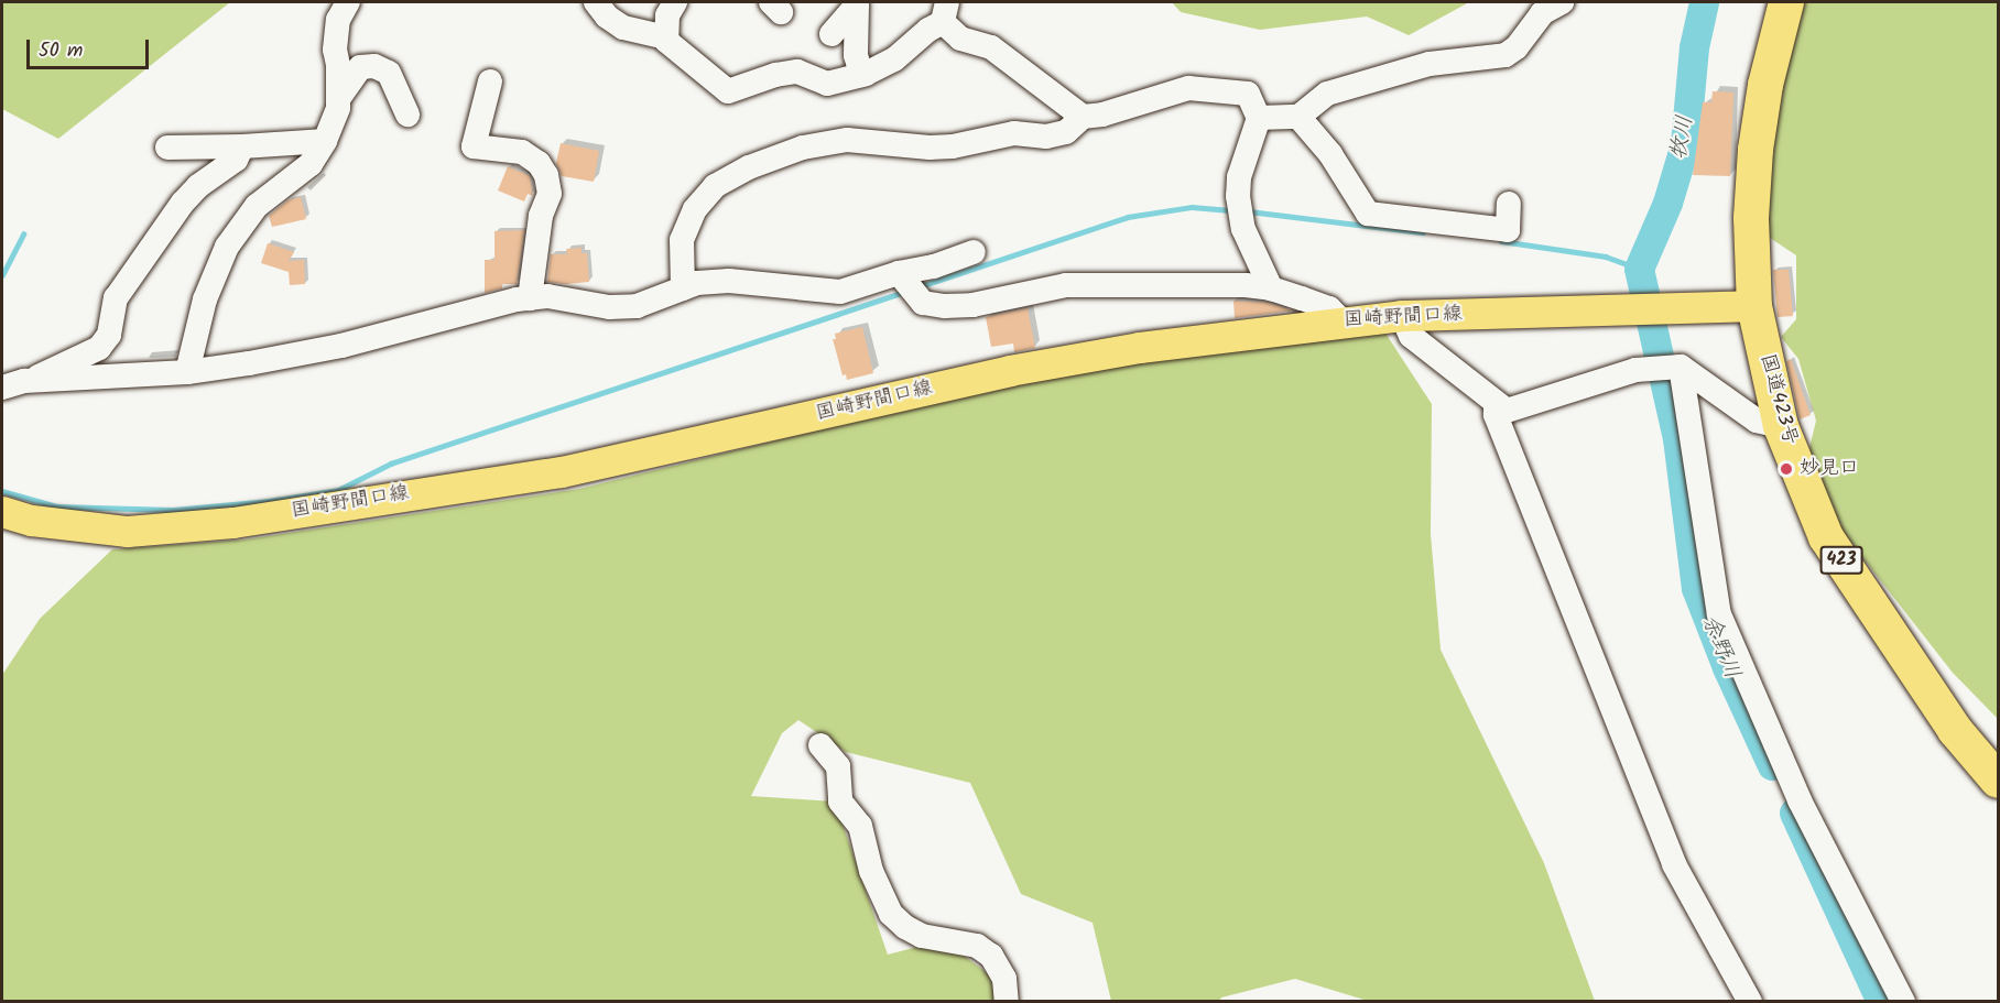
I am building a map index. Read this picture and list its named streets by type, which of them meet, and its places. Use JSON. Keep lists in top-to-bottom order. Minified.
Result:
{"streets":{"highway":["国道423号","423"],"main road":["国崎野間口線"]},"crossings":[["国崎野間口線","国道423号"]],"water":["牧川","余野川"],"places":["妙見口"],"scale_bar":"50 m"}
